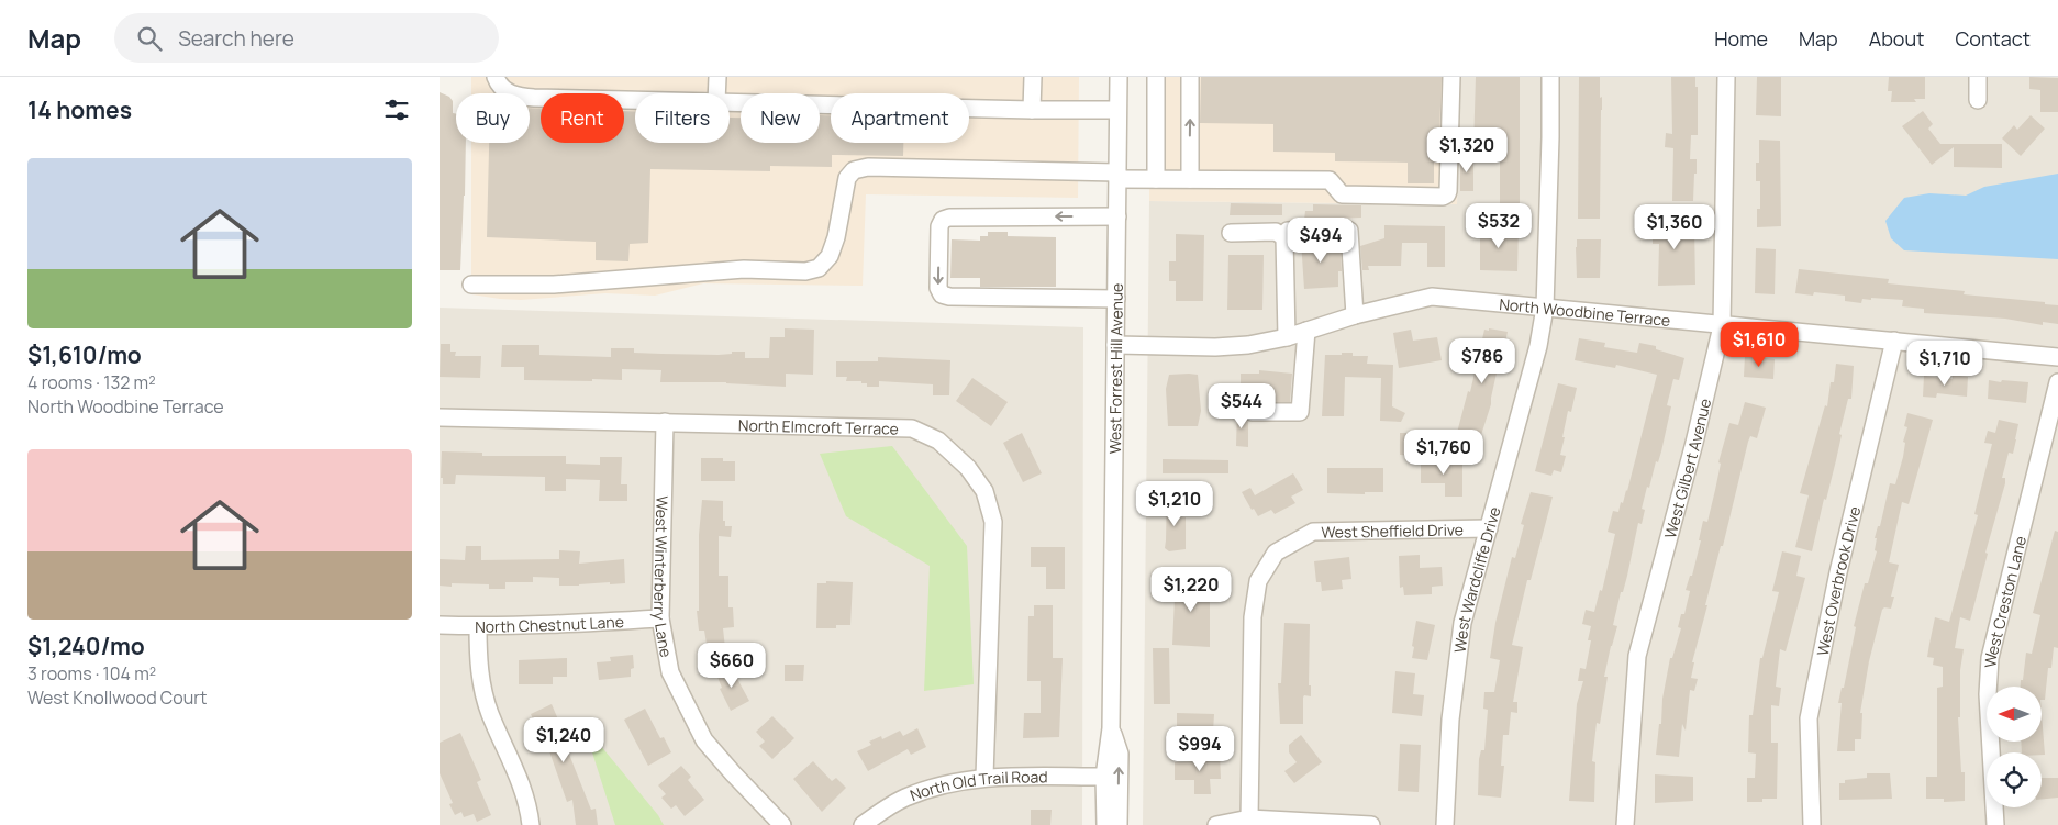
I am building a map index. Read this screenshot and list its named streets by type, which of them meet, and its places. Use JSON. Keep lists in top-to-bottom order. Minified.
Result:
{"streets":{"street":["North Woodbine Terrace","West Forrest Hill Avenue","North Elmcroft Terrace","West Gilbert Avenue","West Sheffield Drive","West Winterberry Lane","West Wardcliffe Drive","West Overbrook Drive","West Creston Lane","North Chestnut Lane","North Old Trail Road"]},"crossings":[["North Woodbine Terrace","West Forrest Hill Avenue"],["North Woodbine Terrace","West Gilbert Avenue"],["North Woodbine Terrace","West Wardcliffe Drive"],["North Woodbine Terrace","West Overbrook Drive"],["West Forrest Hill Avenue","North Old Trail Road"],["North Elmcroft Terrace","West Winterberry Lane"],["North Elmcroft Terrace","North Old Trail Road"],["West Sheffield Drive","West Wardcliffe Drive"],["West Winterberry Lane","North Chestnut Lane"]],"north":"left","page":{"header":"Map","search":"Search here","nav":["Home","Map","About","Contact"],"heading":"14 homes","chip":["Buy","Rent","Filters","New","Apartment"],"price":["$1,320","$532","$1,360","$494","$1,610","$786","$1,710","$544","$1,760","$1,210","$1,220","$660","$1,240","$994"],"list":[{"name":"$1,610/mo","note":"4 rooms · 132 m² · North Woodbine Terrace"},{"name":"$1,240/mo","note":"3 rooms · 104 m² · West Knollwood Court"}]}}
